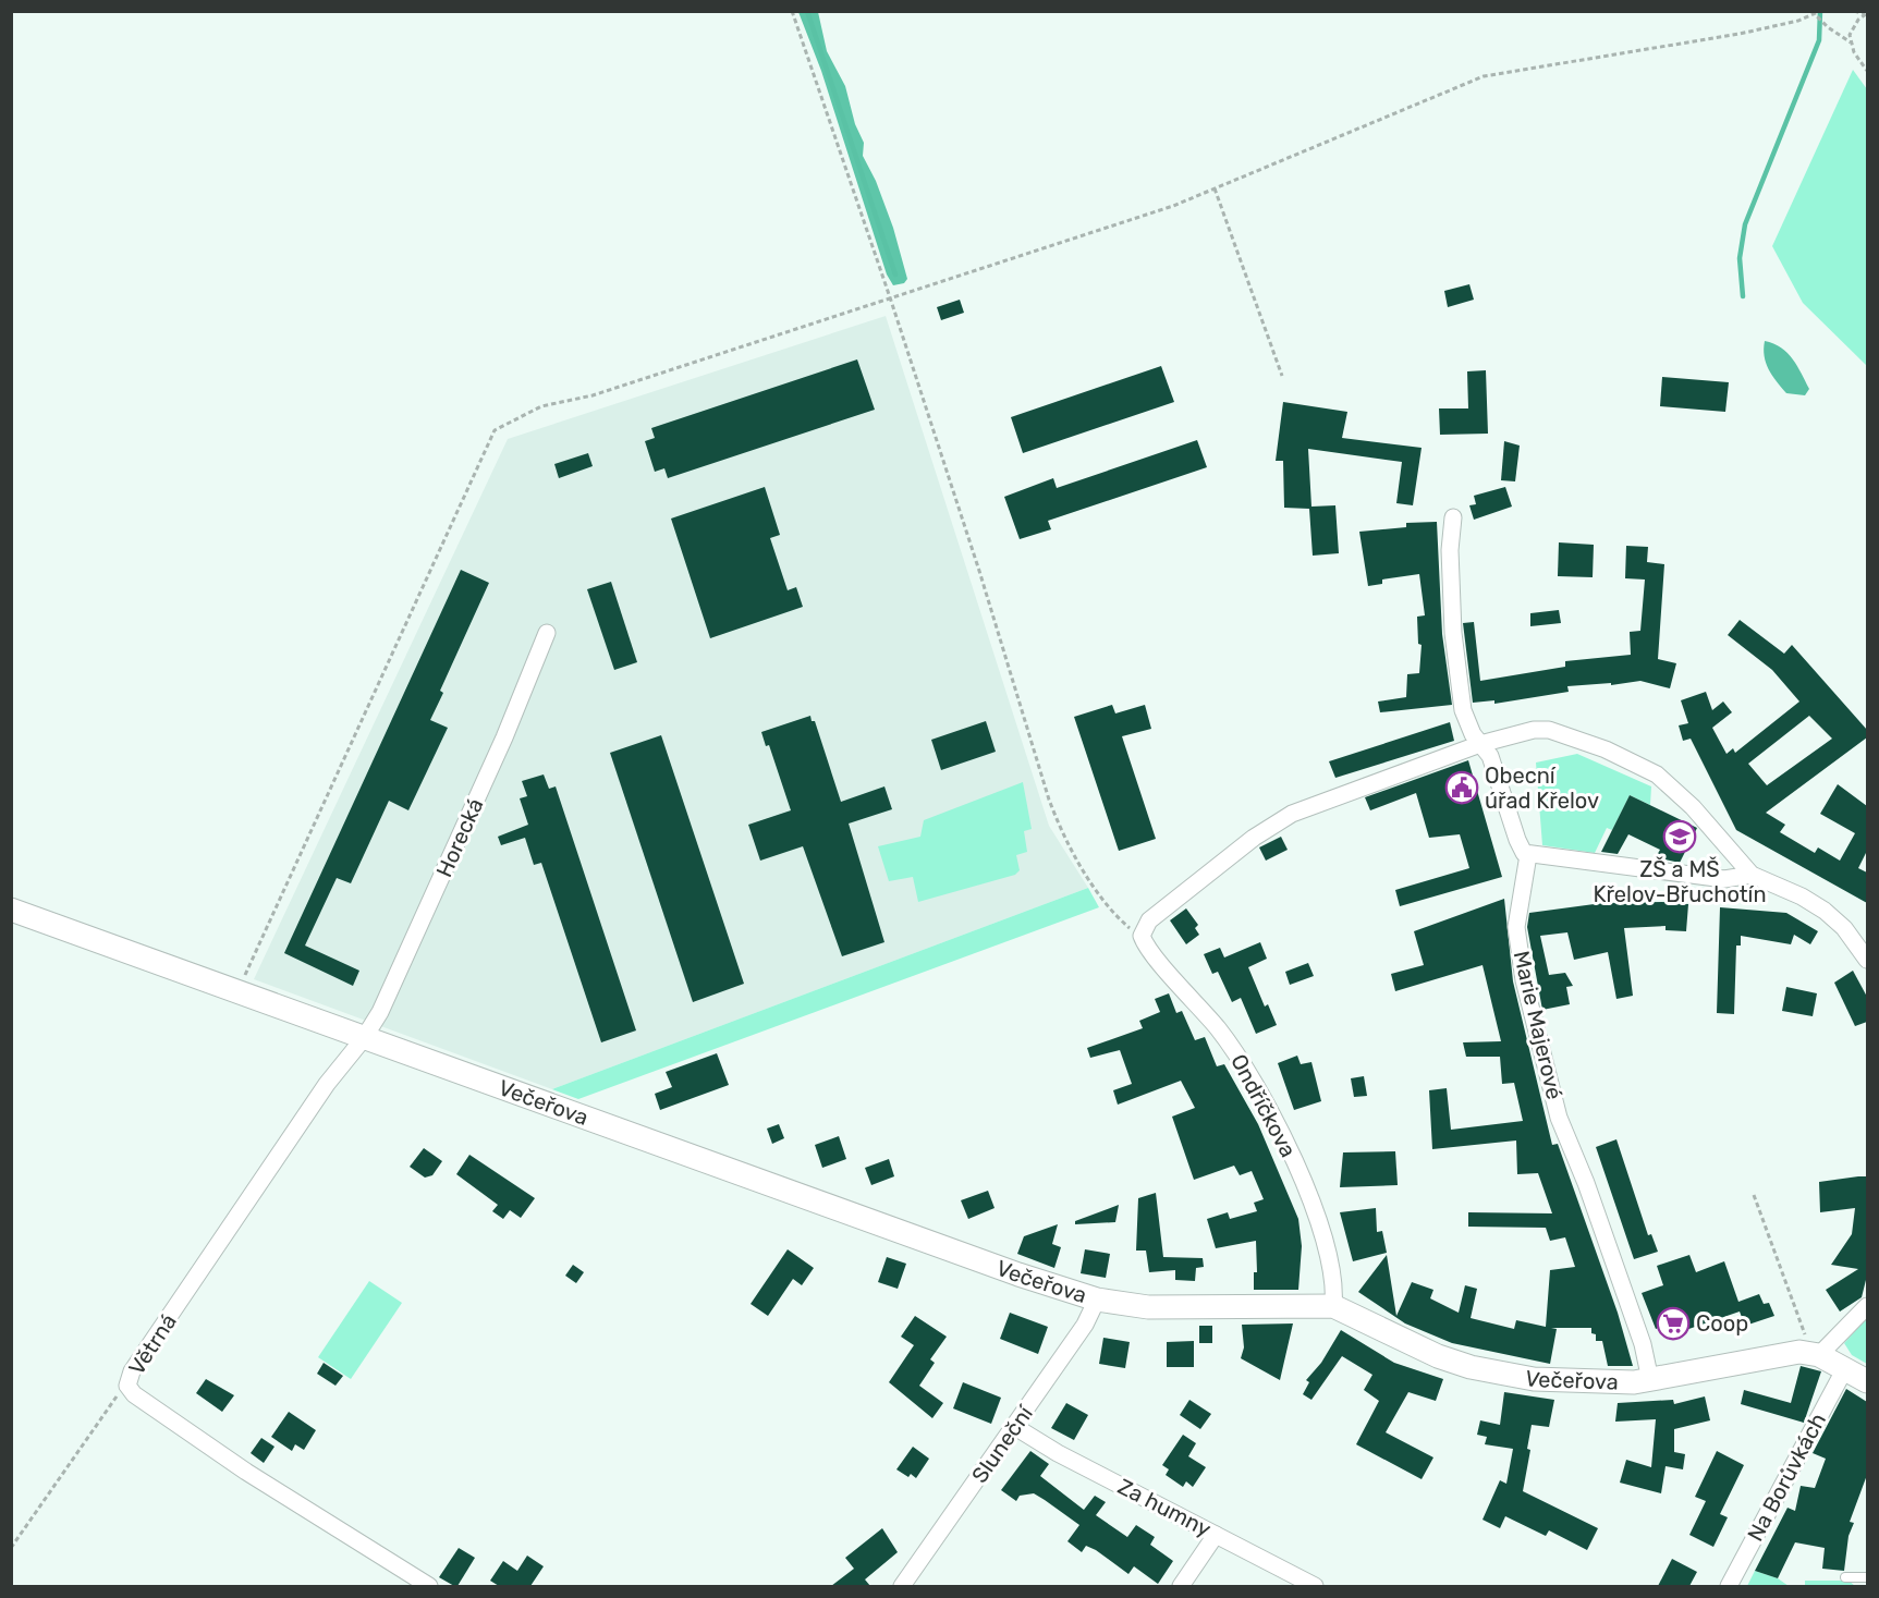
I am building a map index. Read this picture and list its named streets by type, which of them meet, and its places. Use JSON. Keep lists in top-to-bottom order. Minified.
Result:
{"streets":{"street":["Horecká","Marie Majerové","Večeřova","Ondříčkova","Větrná","Sluneční","Na Borůvkách","Za humny"]},"crossings":[["Horecká","Večeřova"],["Horecká","Větrná"],["Marie Majerové","Večeřova"],["Večeřova","Ondříčkova"],["Večeřova","Větrná"],["Večeřova","Sluneční"],["Sluneční","Za humny"]],"places":{"public building":["Obecní úřad Křelov"],"school or university":["ZŠ a MŠ Křelov-Břuchotín"],"supermarket":["Coop"]}}
